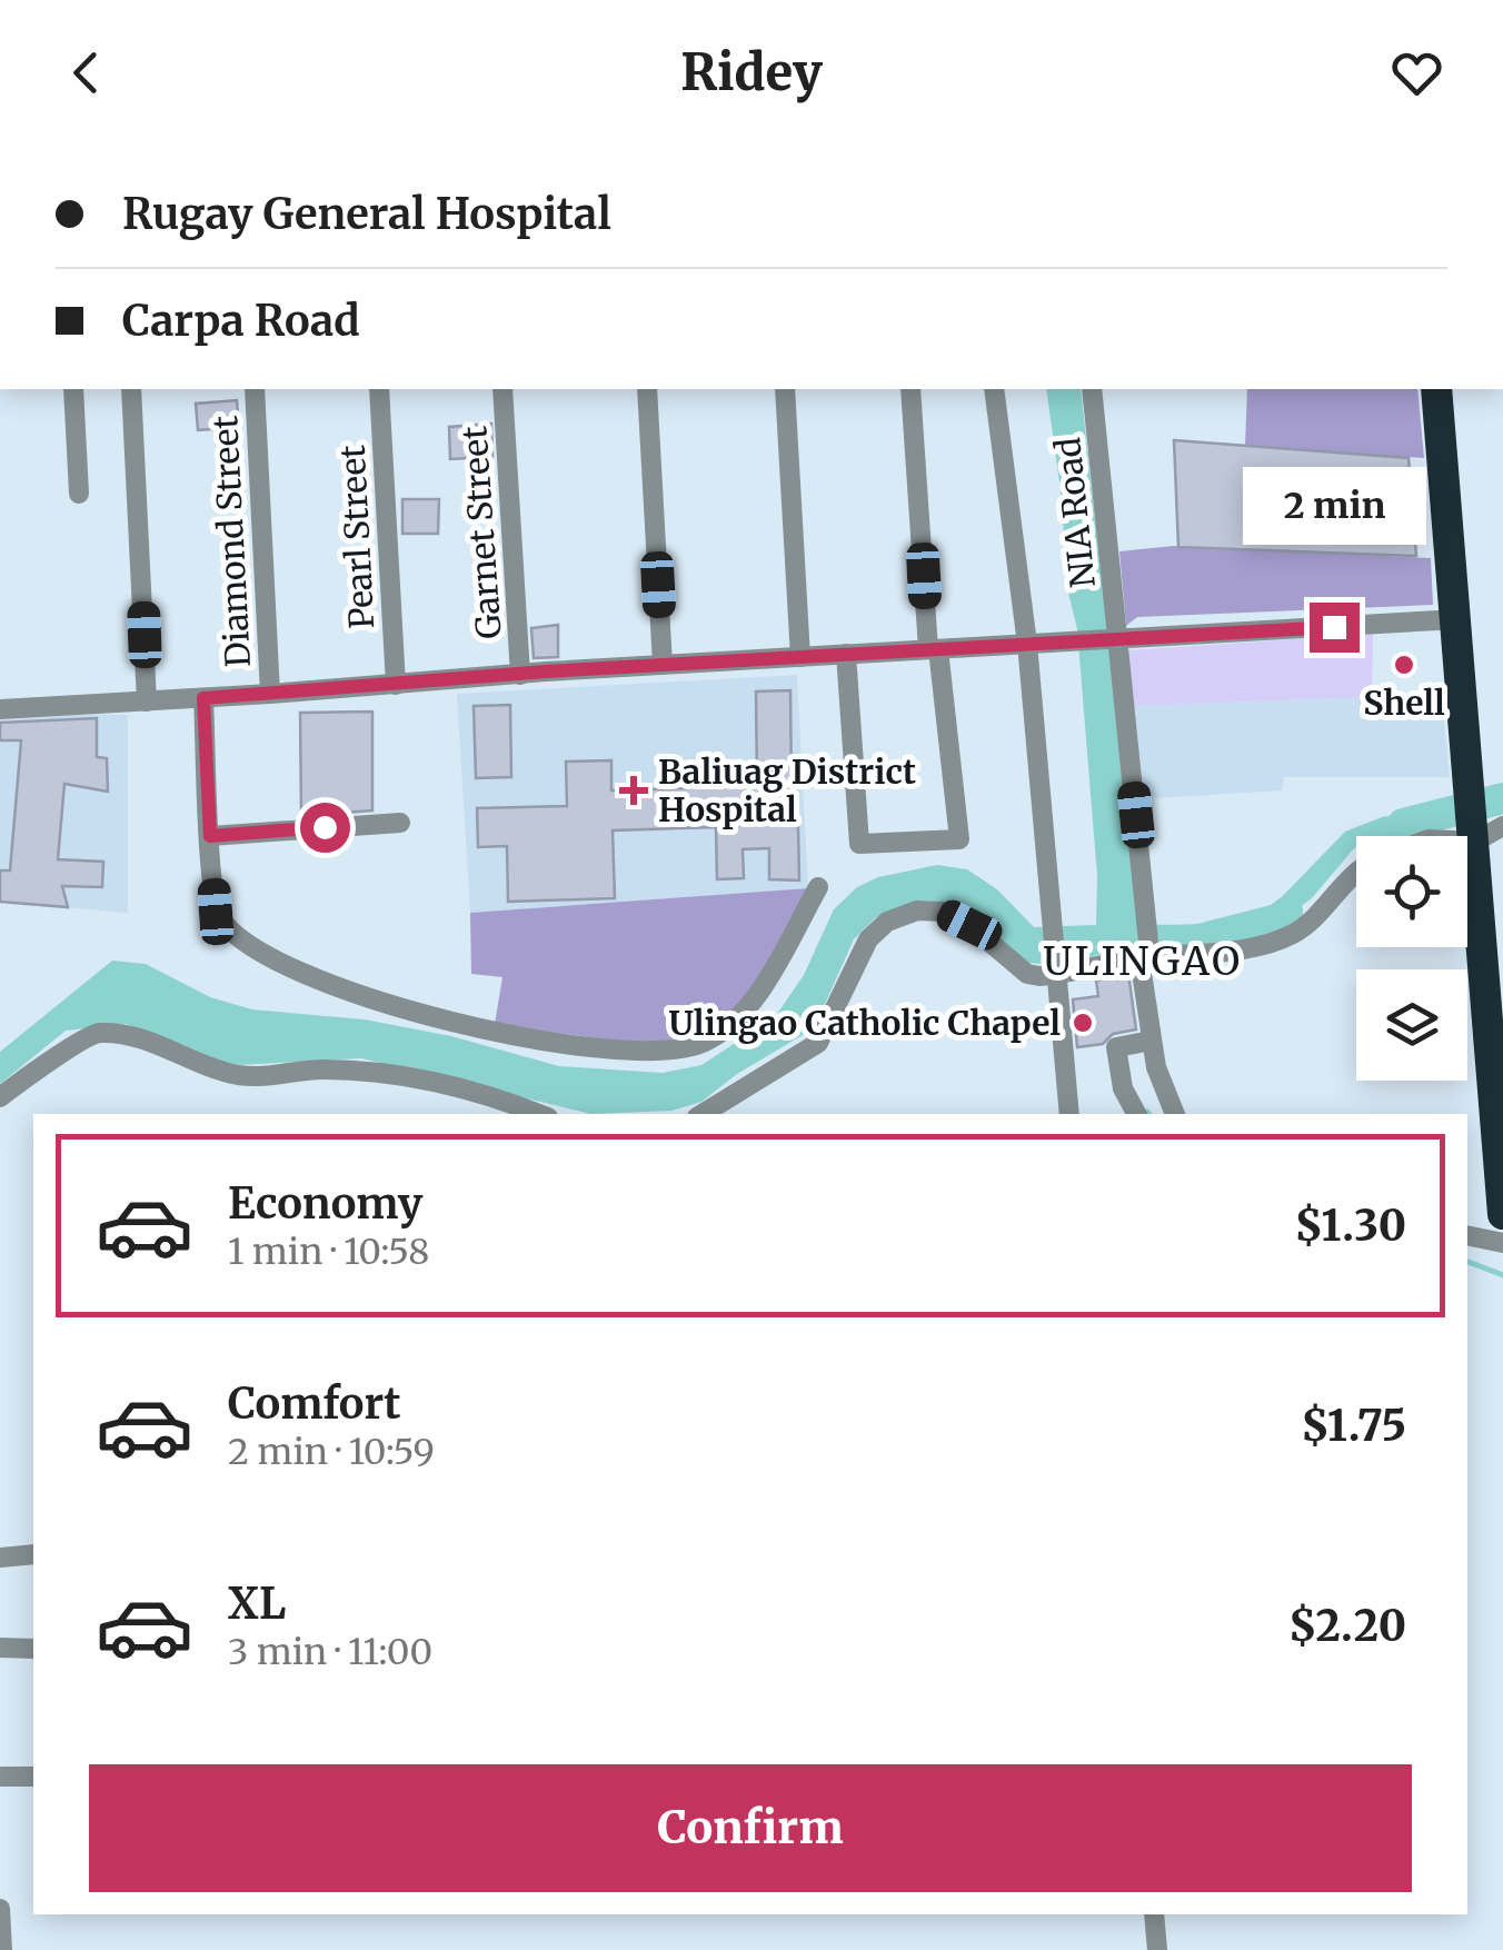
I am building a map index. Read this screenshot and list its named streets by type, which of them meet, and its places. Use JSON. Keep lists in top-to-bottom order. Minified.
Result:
{"streets":{"street":["NIA Road","Garnet Street","Pearl Street","Diamond Street"]},"districts":["ULINGAO"],"places":{"other":["Shell","Ulingao Catholic Chapel"],"health":["Baliuag District Hospital"]},"page":{"header":"Ridey","banner":["Rugay General Hospital","Carpa Road"],"bubble":"2 min","list":[{"name":"Economy","note":"1 min · 10:58","value":"$1.30"},{"name":"Comfort","note":"2 min · 10:59","value":"$1.75"},{"name":"XL","note":"3 min · 11:00","value":"$2.20"}],"buttons":"Confirm"}}
